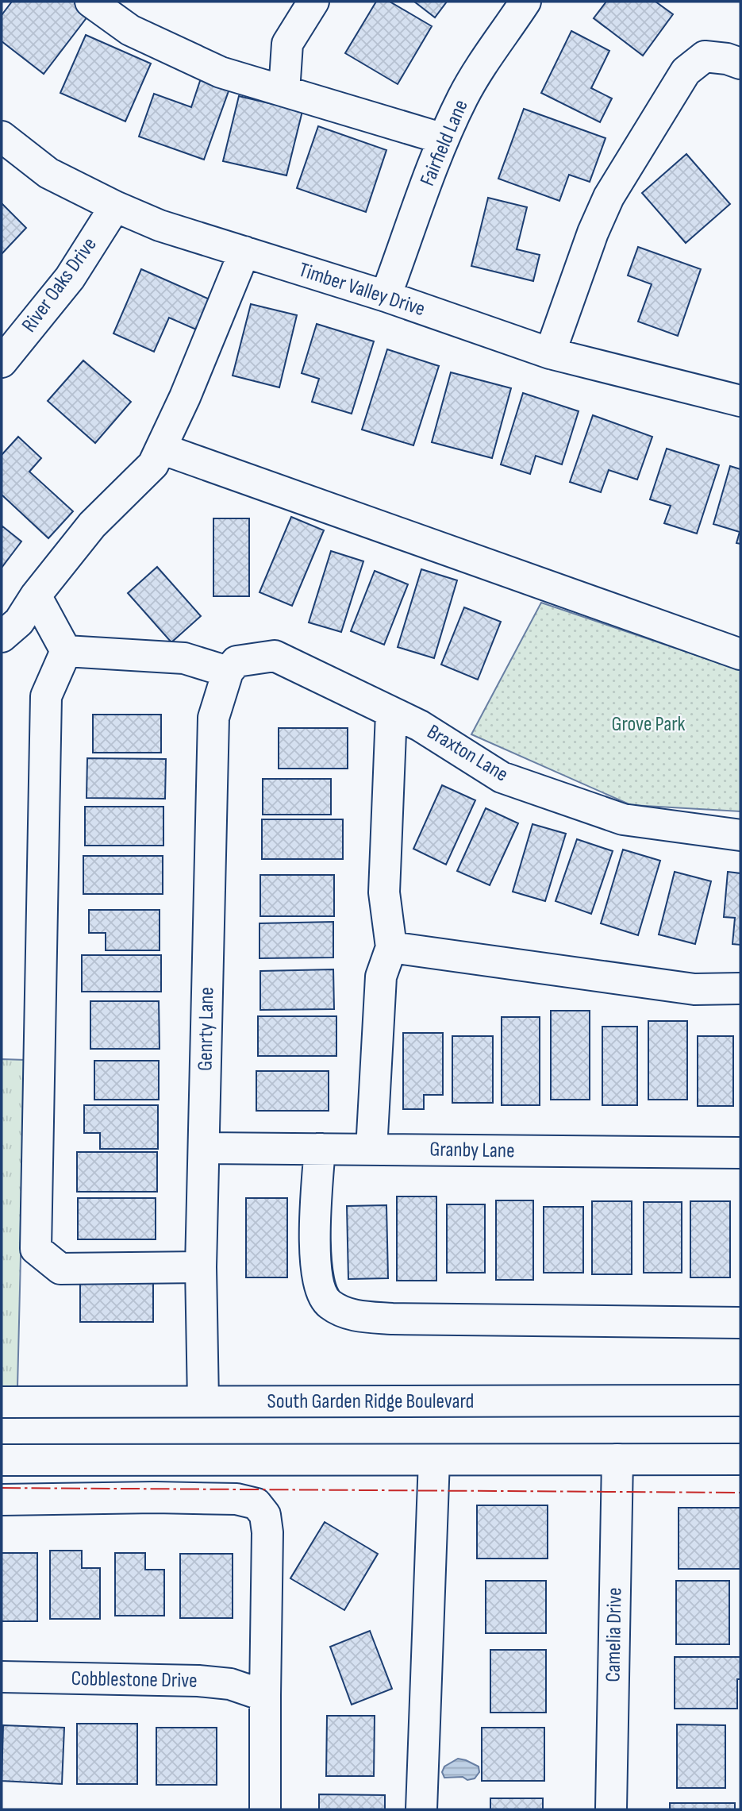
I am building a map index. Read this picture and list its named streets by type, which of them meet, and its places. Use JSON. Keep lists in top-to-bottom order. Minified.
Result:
{"streets":{"street":["Fairfield Lane","River Oaks Drive","Timber Valley Drive","Braxton Lane","Genrty Lane","Granby Lane","South Garden Ridge Boulevard","Camelia Drive","Cobblestone Drive"]},"crossings":[["Fairfield Lane","Timber Valley Drive"],["River Oaks Drive","Timber Valley Drive"],["Braxton Lane","Genrty Lane"],["Genrty Lane","Granby Lane"],["Genrty Lane","South Garden Ridge Boulevard"]],"parks":["Grove Park"]}
